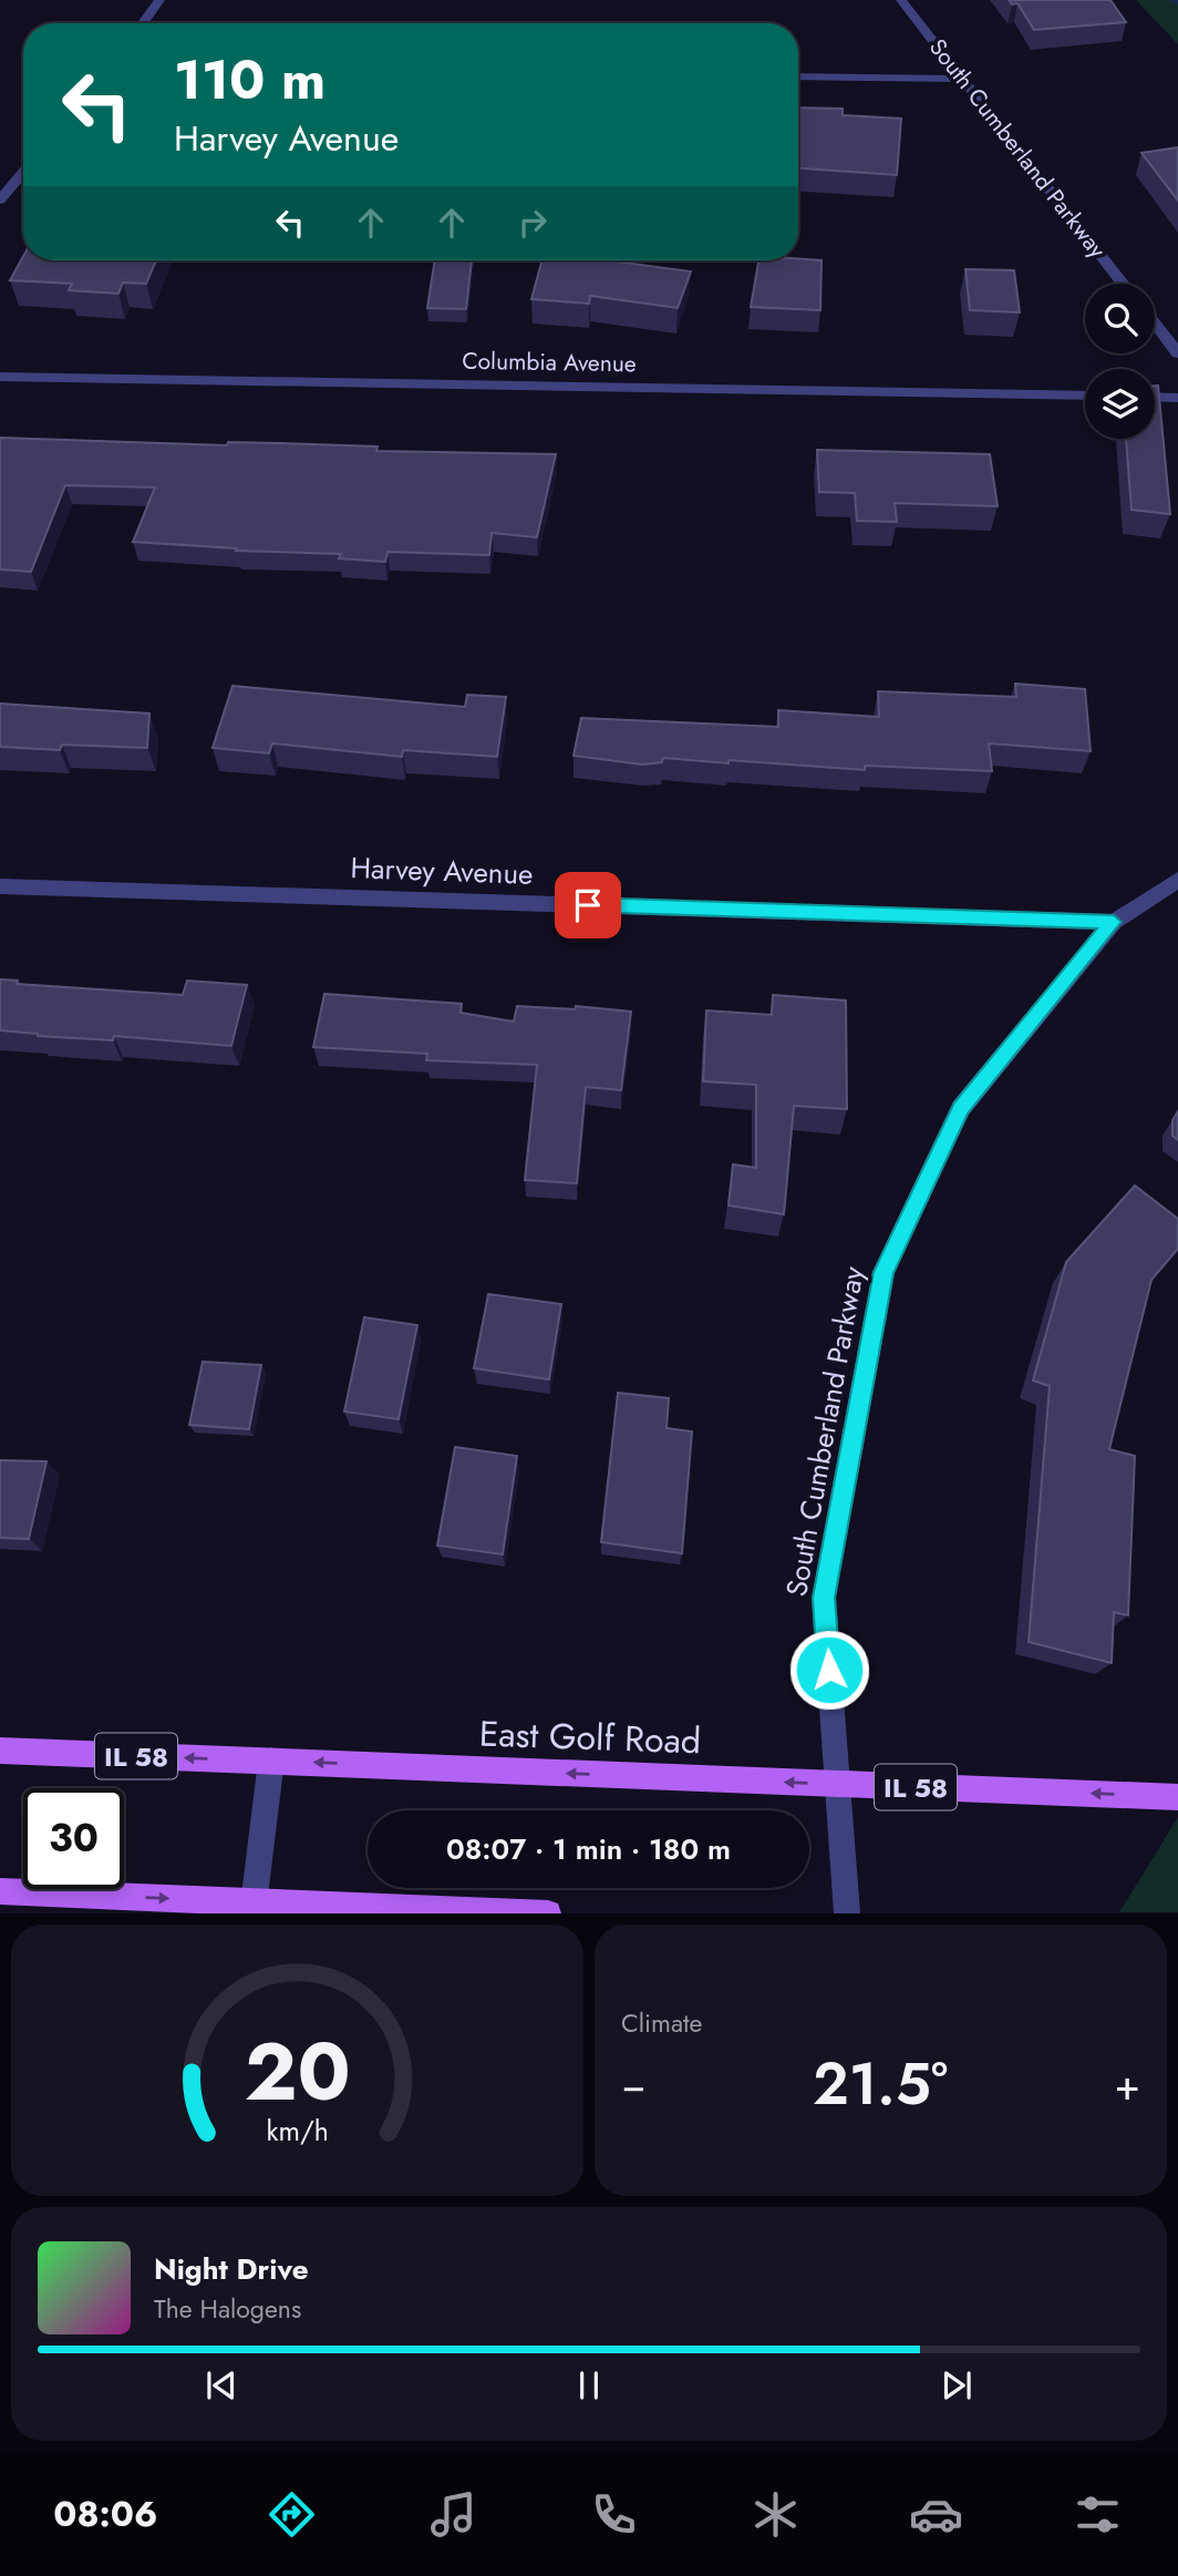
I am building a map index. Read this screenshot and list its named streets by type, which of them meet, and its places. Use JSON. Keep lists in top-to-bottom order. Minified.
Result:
{"streets":{"main road":["East Golf Road","IL 58"],"street":["South Cumberland Parkway","Columbia Avenue","Harvey Avenue"]},"crossings":[["South Cumberland Parkway","Harvey Avenue"],["South Cumberland Parkway","East Golf Road"]],"page":{"turn":["110 m","Harvey Avenue"],"limit":"30","trip":"08:07 · 1 min · 180 m","tile":"Climate","heat":["−","21.5°","+"],"song":["Night Drive","The Halogens"],"tabs":"08:06","gauge":["20","km/h"]}}
